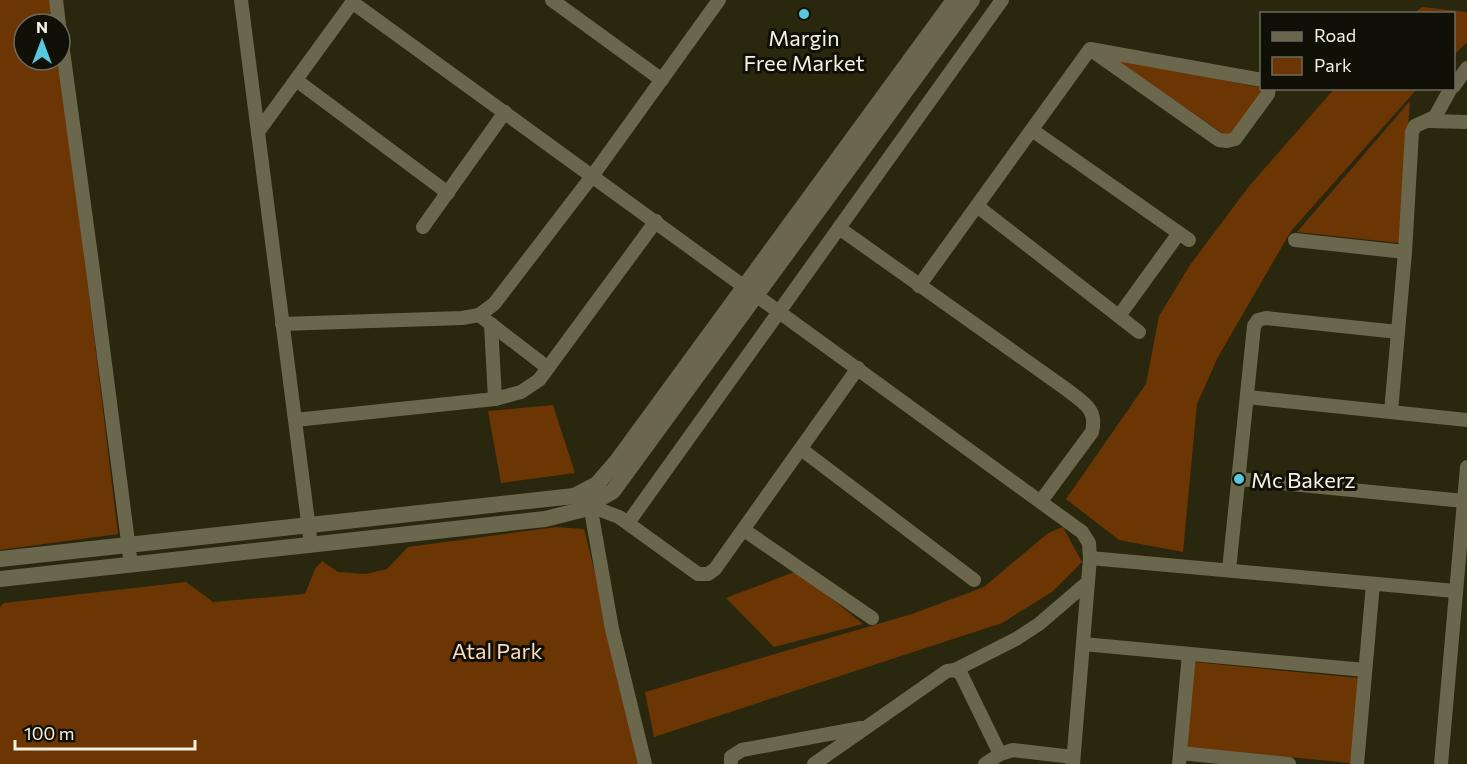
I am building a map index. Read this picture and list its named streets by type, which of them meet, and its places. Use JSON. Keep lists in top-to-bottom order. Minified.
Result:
{"parks":["Atal Park"],"places":["Margin Free Market","Mc Bakerz"],"legend":["Road","Park"],"scale_bar":"100 m","north":"top"}
